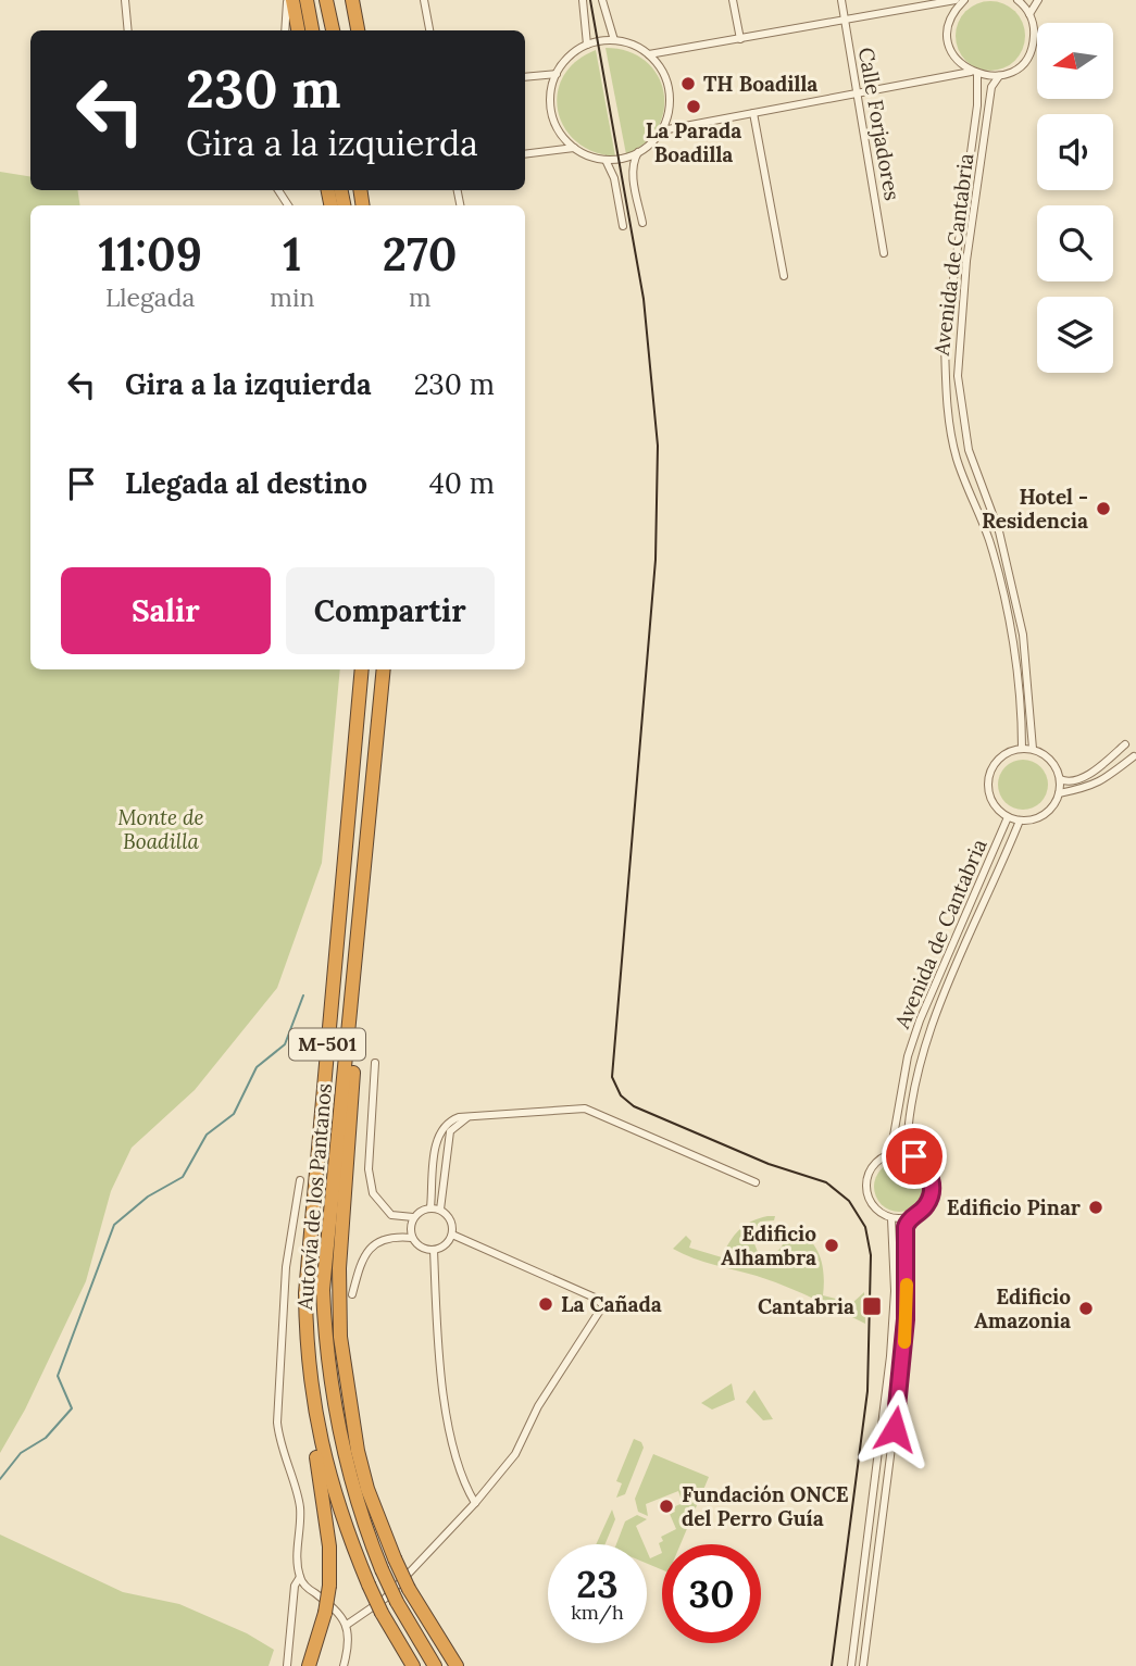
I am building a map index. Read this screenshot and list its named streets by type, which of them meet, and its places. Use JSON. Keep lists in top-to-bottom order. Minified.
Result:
{"streets":{"highway":["M-501","Autovía de los Pantanos"],"street":["Calle Forjadores","Avenida de Cantabria"]},"parks":["Monte de Boadilla"],"places":{"other":["TH Boadilla","La Parada Boadilla","Hotel - Residencia","Edificio Pinar","Edificio Alhambra","La Cañada","Edificio Amazonia","Fundación ONCE del Perro Guía"],"transit":["Cantabria"]},"north":"left","page":{"turn":["230 m","Gira a la izquierda"],"eta":["11:09","Llegada","1","min","270","m"],"list":[{"name":"Gira a la izquierda","value":"230 m"},{"name":"Llegada al destino","value":"40 m"}],"buttons":["Salir","Compartir"],"speed":"23 km/h","limit":"30"}}
